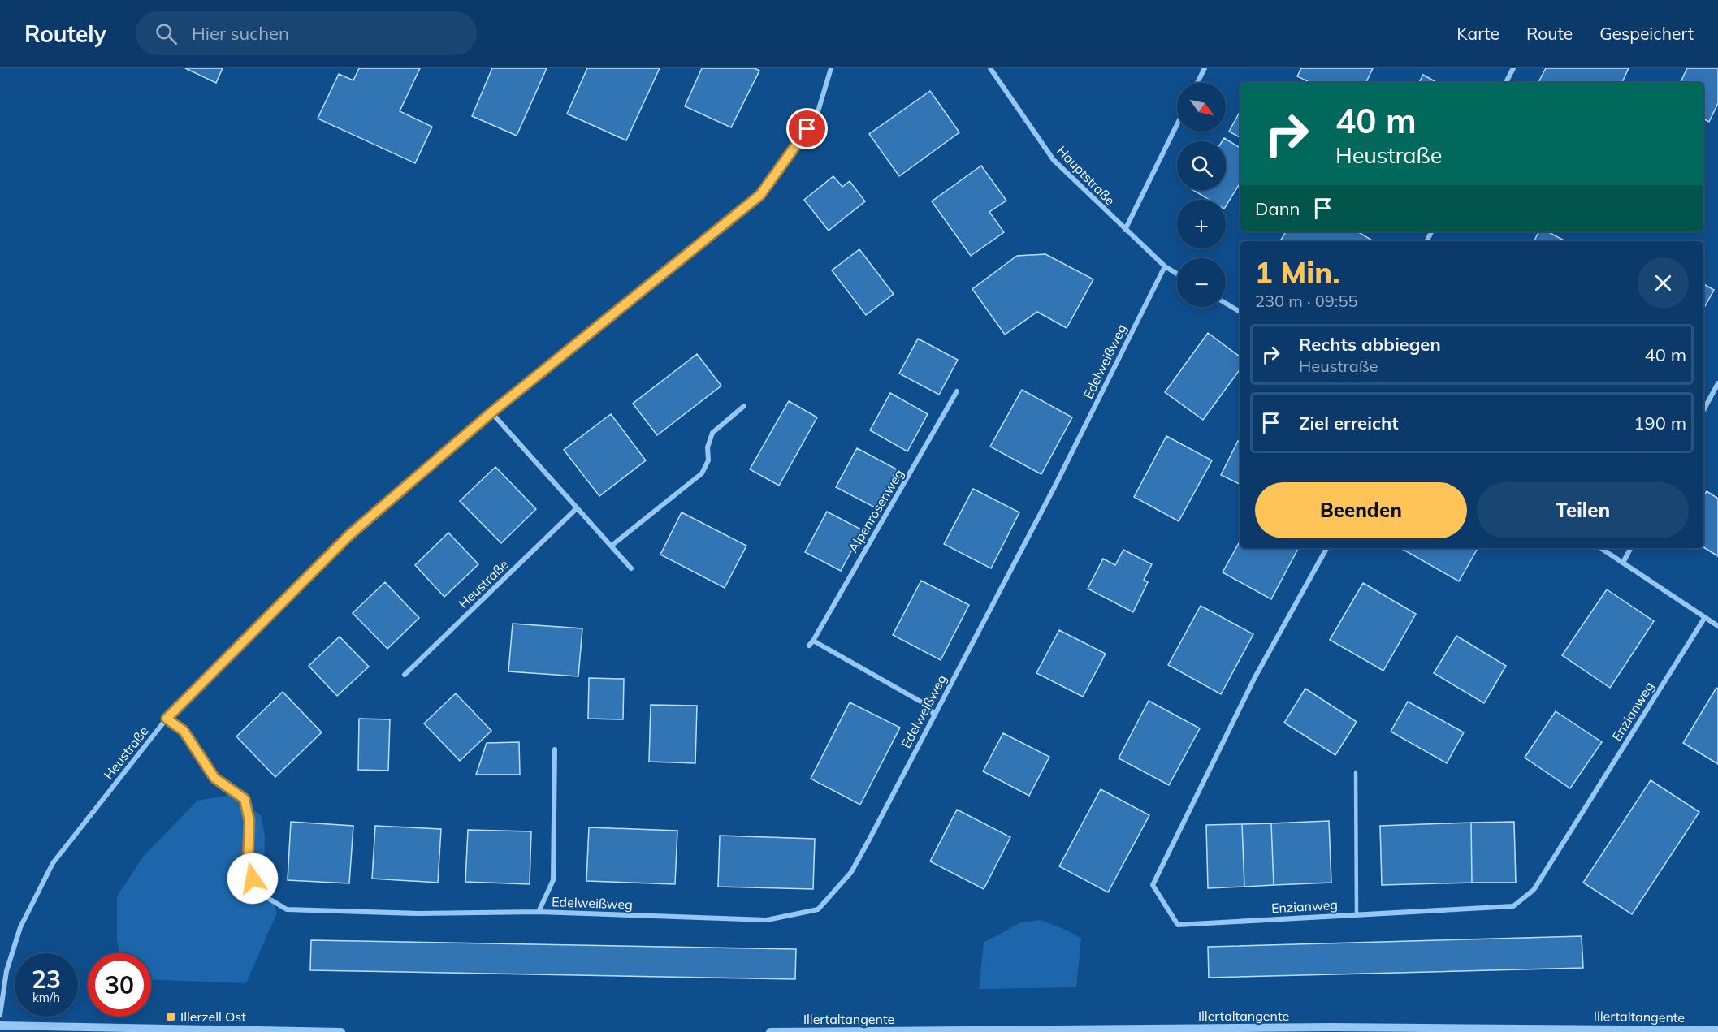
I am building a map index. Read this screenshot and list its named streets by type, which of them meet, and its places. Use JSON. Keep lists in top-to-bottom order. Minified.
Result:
{"streets":{"street":["Hauptstraße","Edelweißweg","Alpenrosenweg","Heustraße","Enzianweg","Illertaltangente"]},"crossings":[["Hauptstraße","Edelweißweg"],["Edelweißweg","Heustraße"]],"places":{"transit":["Illerzell Ost"]},"north":"bottom right","page":{"header":"Routely","search":"Hier suchen","nav":["Karte","Route","Gespeichert"],"map_buttons":["+","−"],"turn":["40 m","Heustraße"],"then":"Dann","heading":["1 Min.","230 m · 09:55"],"list":[{"name":"Rechts abbiegen","note":"Heustraße","value":"40 m"},{"name":"Ziel erreicht","value":"190 m"}],"buttons":["Beenden","Teilen"],"speed":"23 km/h","limit":"30"}}
